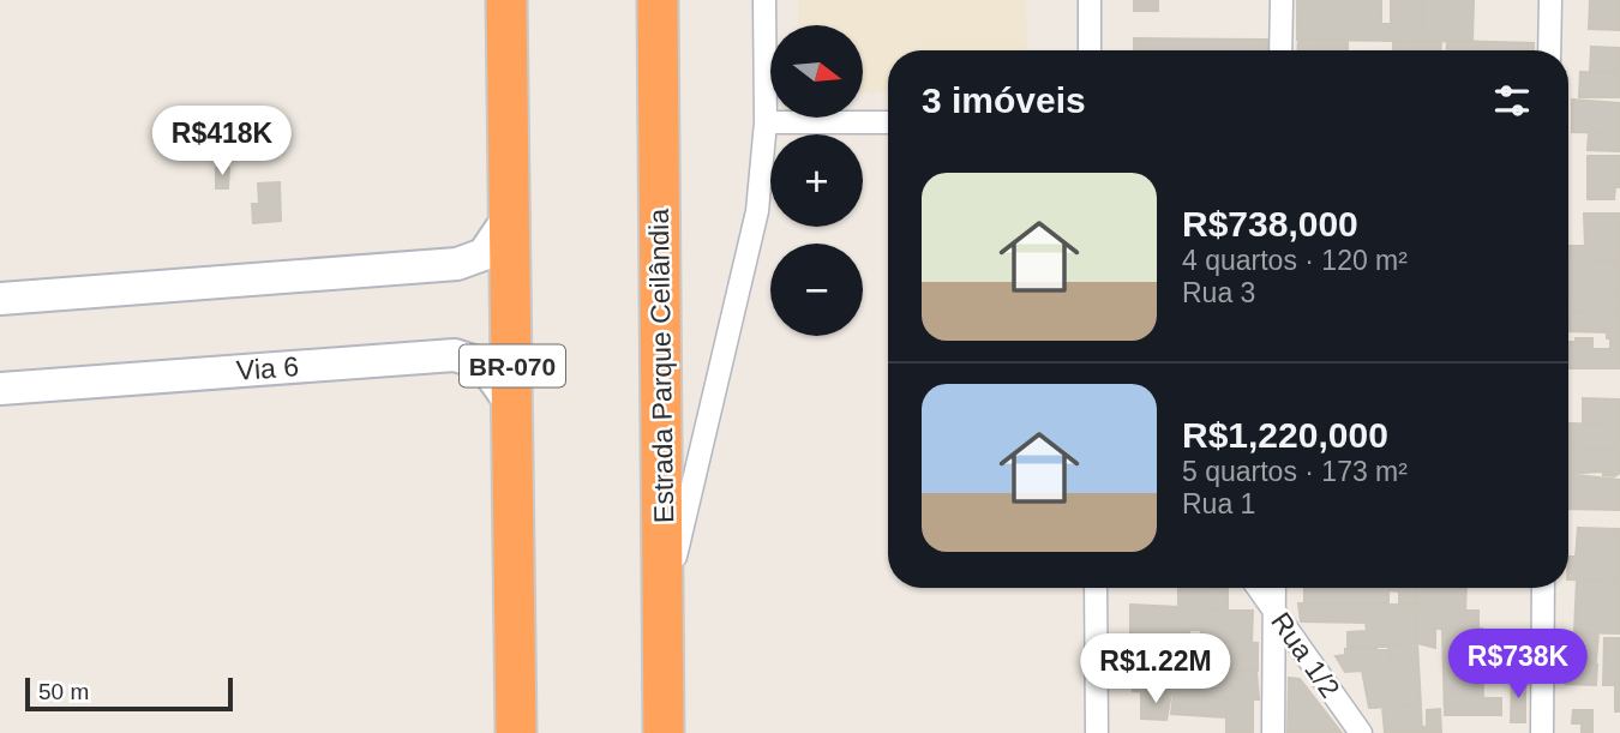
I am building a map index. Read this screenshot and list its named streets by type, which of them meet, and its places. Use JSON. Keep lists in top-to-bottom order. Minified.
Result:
{"streets":{"highway":["BR-070","Estrada Parque Ceilândia"],"main road":["Via 6"],"street":["Rua 1/2"]},"crossings":[["BR-070","Via 6"]],"scale_bar":"50 m","north":"right","page":{"map_buttons":["+","−"],"heading":"3 imóveis","price":["R$418K","R$738K","R$1.22M"],"list":[{"name":"R$738,000","note":"4 quartos · 120 m² · Rua 3"},{"name":"R$1,220,000","note":"5 quartos · 173 m² · Rua 1"}],"scale":"50 m"}}
